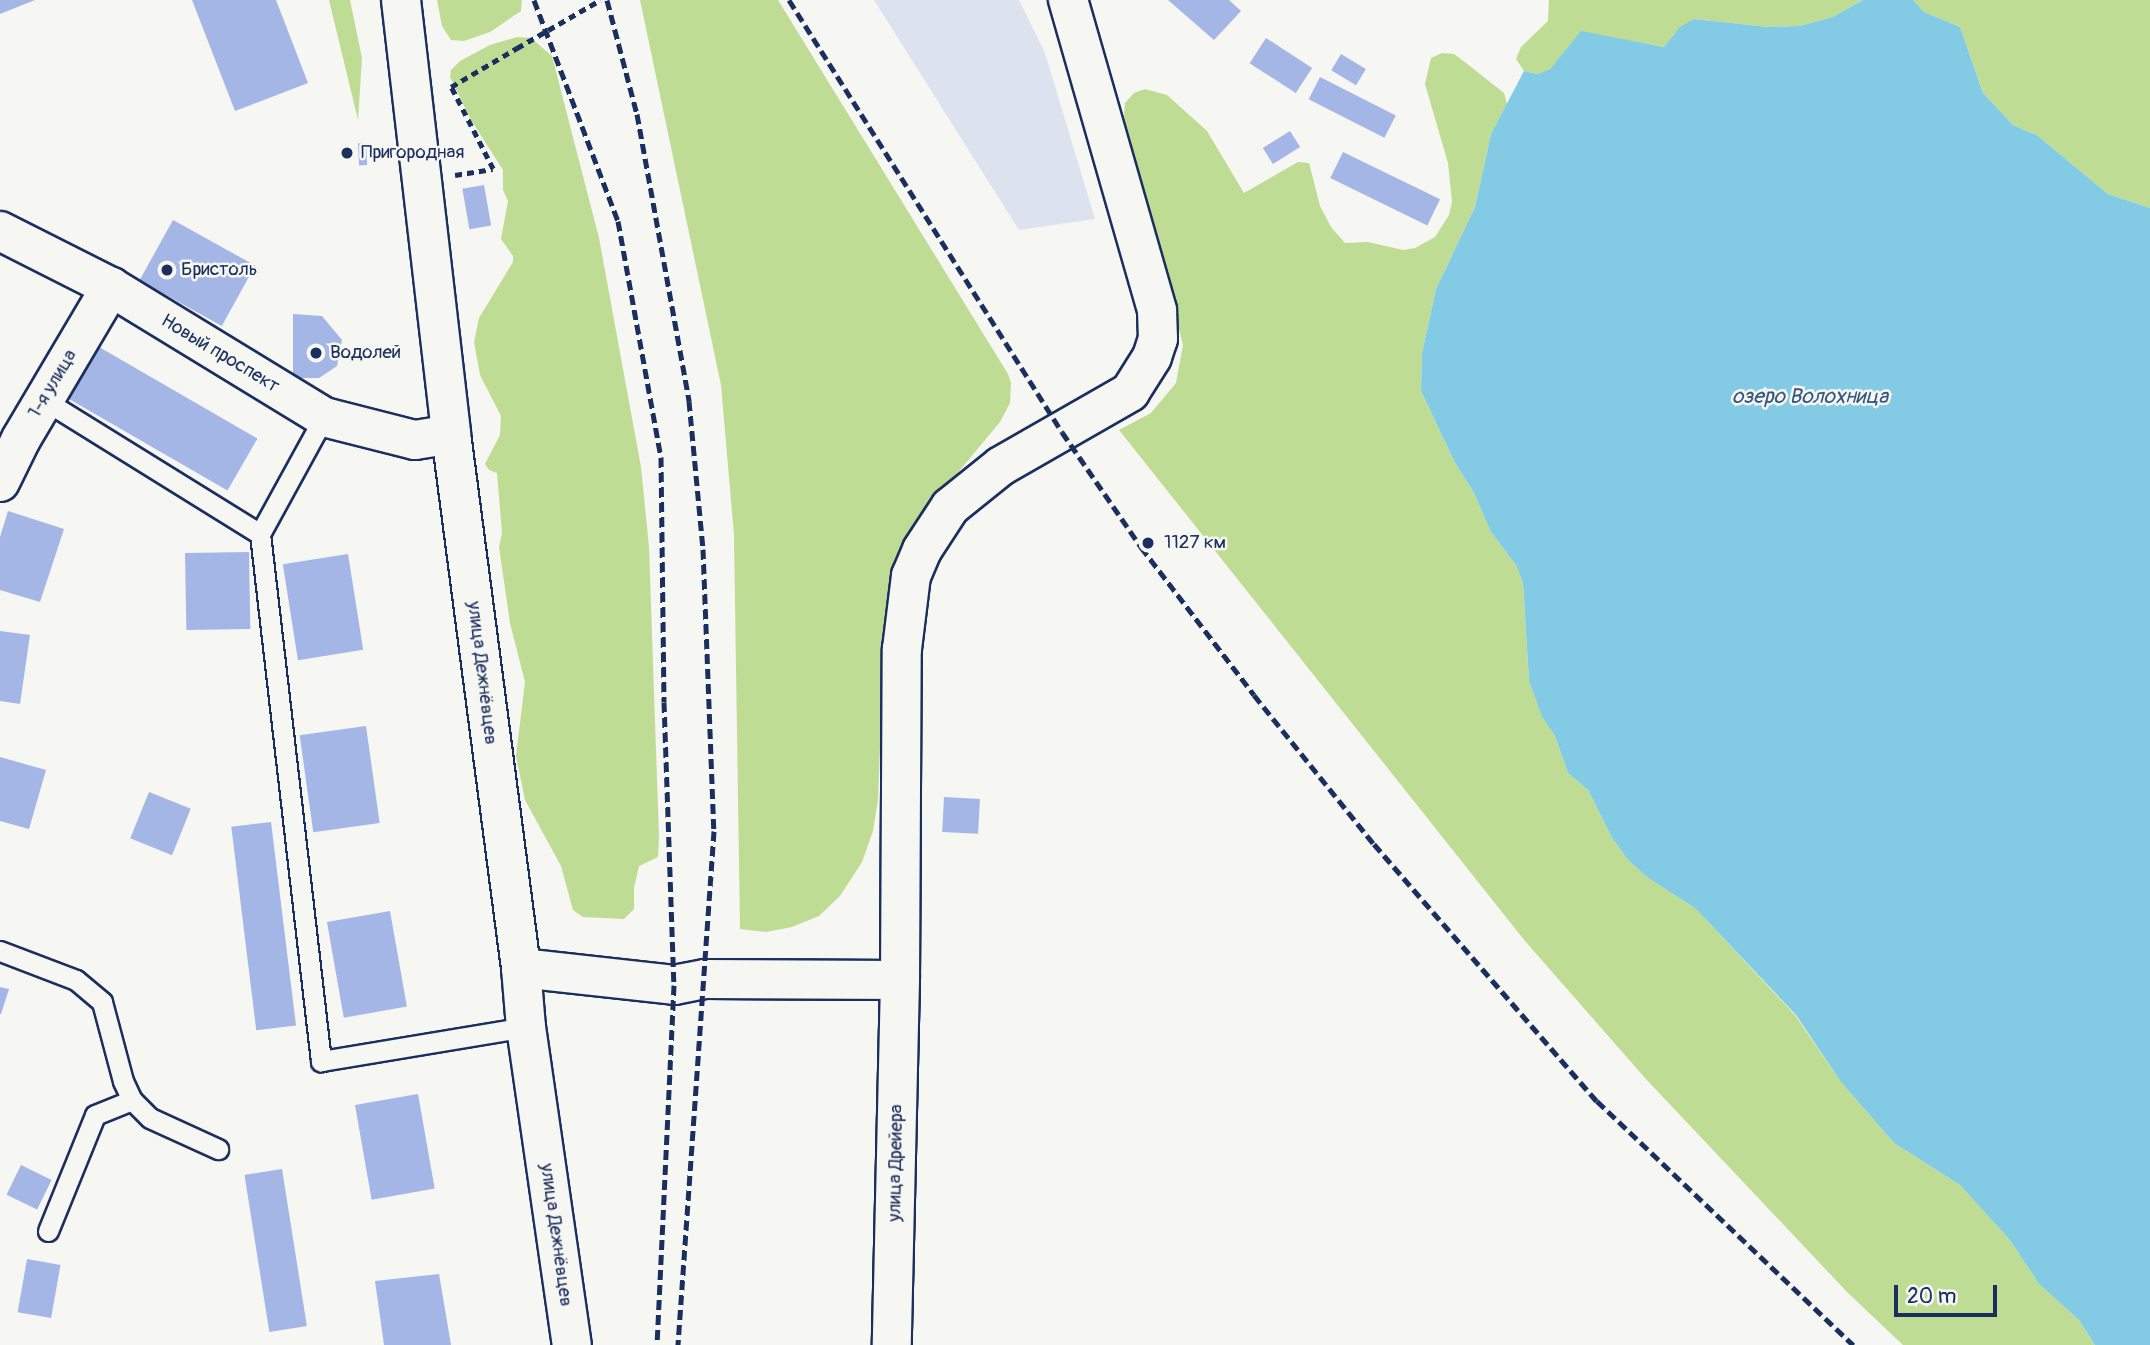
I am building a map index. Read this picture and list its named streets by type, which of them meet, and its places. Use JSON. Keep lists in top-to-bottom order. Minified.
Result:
{"streets":{"street":["Новый проспект","1-я улица","улица Дежнёвцев","улица Дрейера"]},"crossings":[["Новый проспект","1-я улица"],["Новый проспект","улица Дежнёвцев"]],"water":["озеро Волохница"],"places":["Пригородная","Бристоль","Водолей","1127 км"],"scale_bar":"20 m"}
